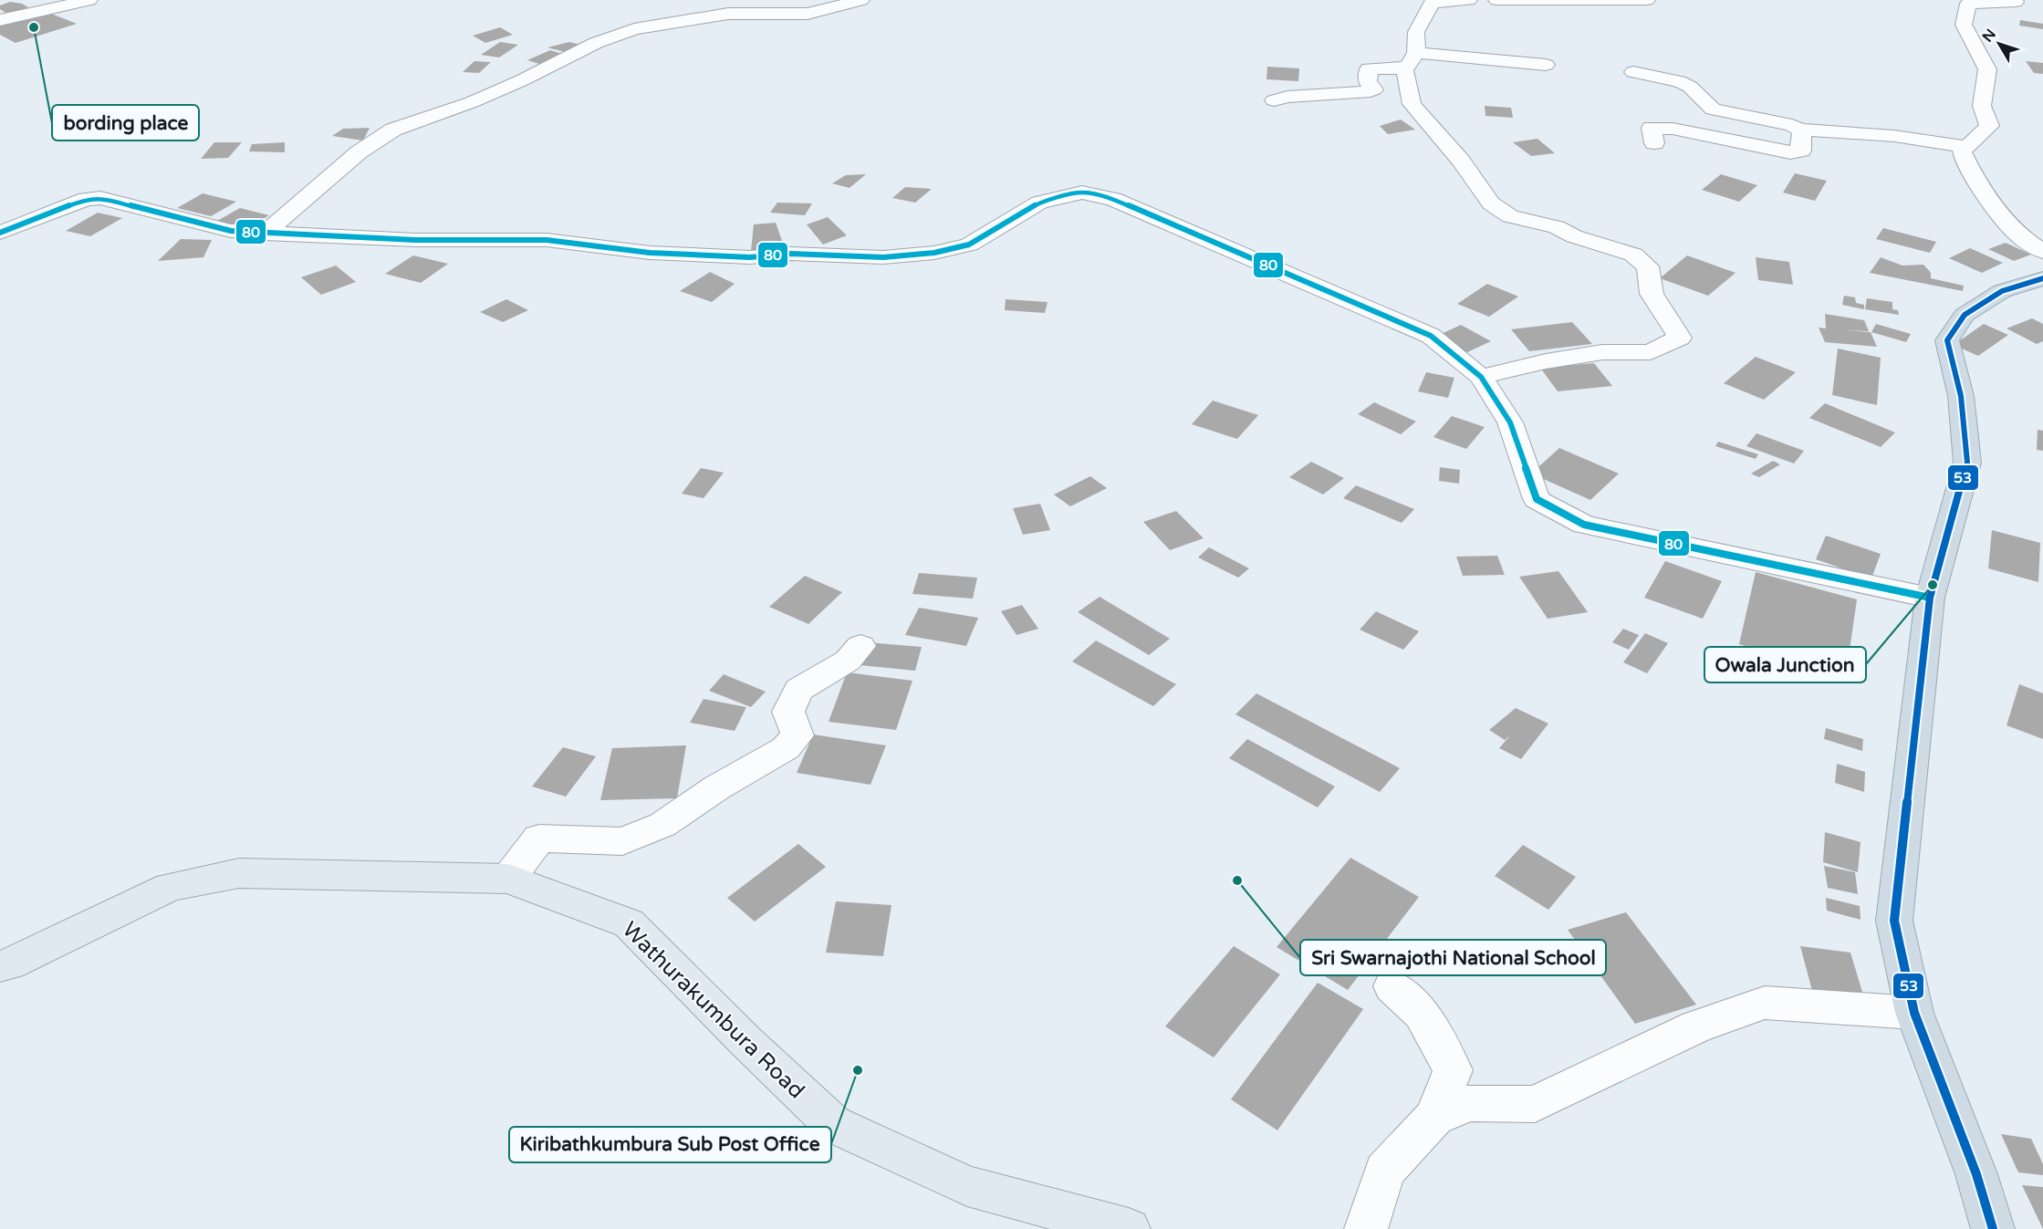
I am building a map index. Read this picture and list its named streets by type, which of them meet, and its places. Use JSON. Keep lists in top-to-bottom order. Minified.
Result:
{"streets":{"main road":["Wathurakumbura Road"]},"places":["bording place","Owala Junction","Sri Swarnajothi National School","Kiribathkumbura Sub Post Office"],"lines":["transit line 80","transit line 53"],"north":"top left"}
